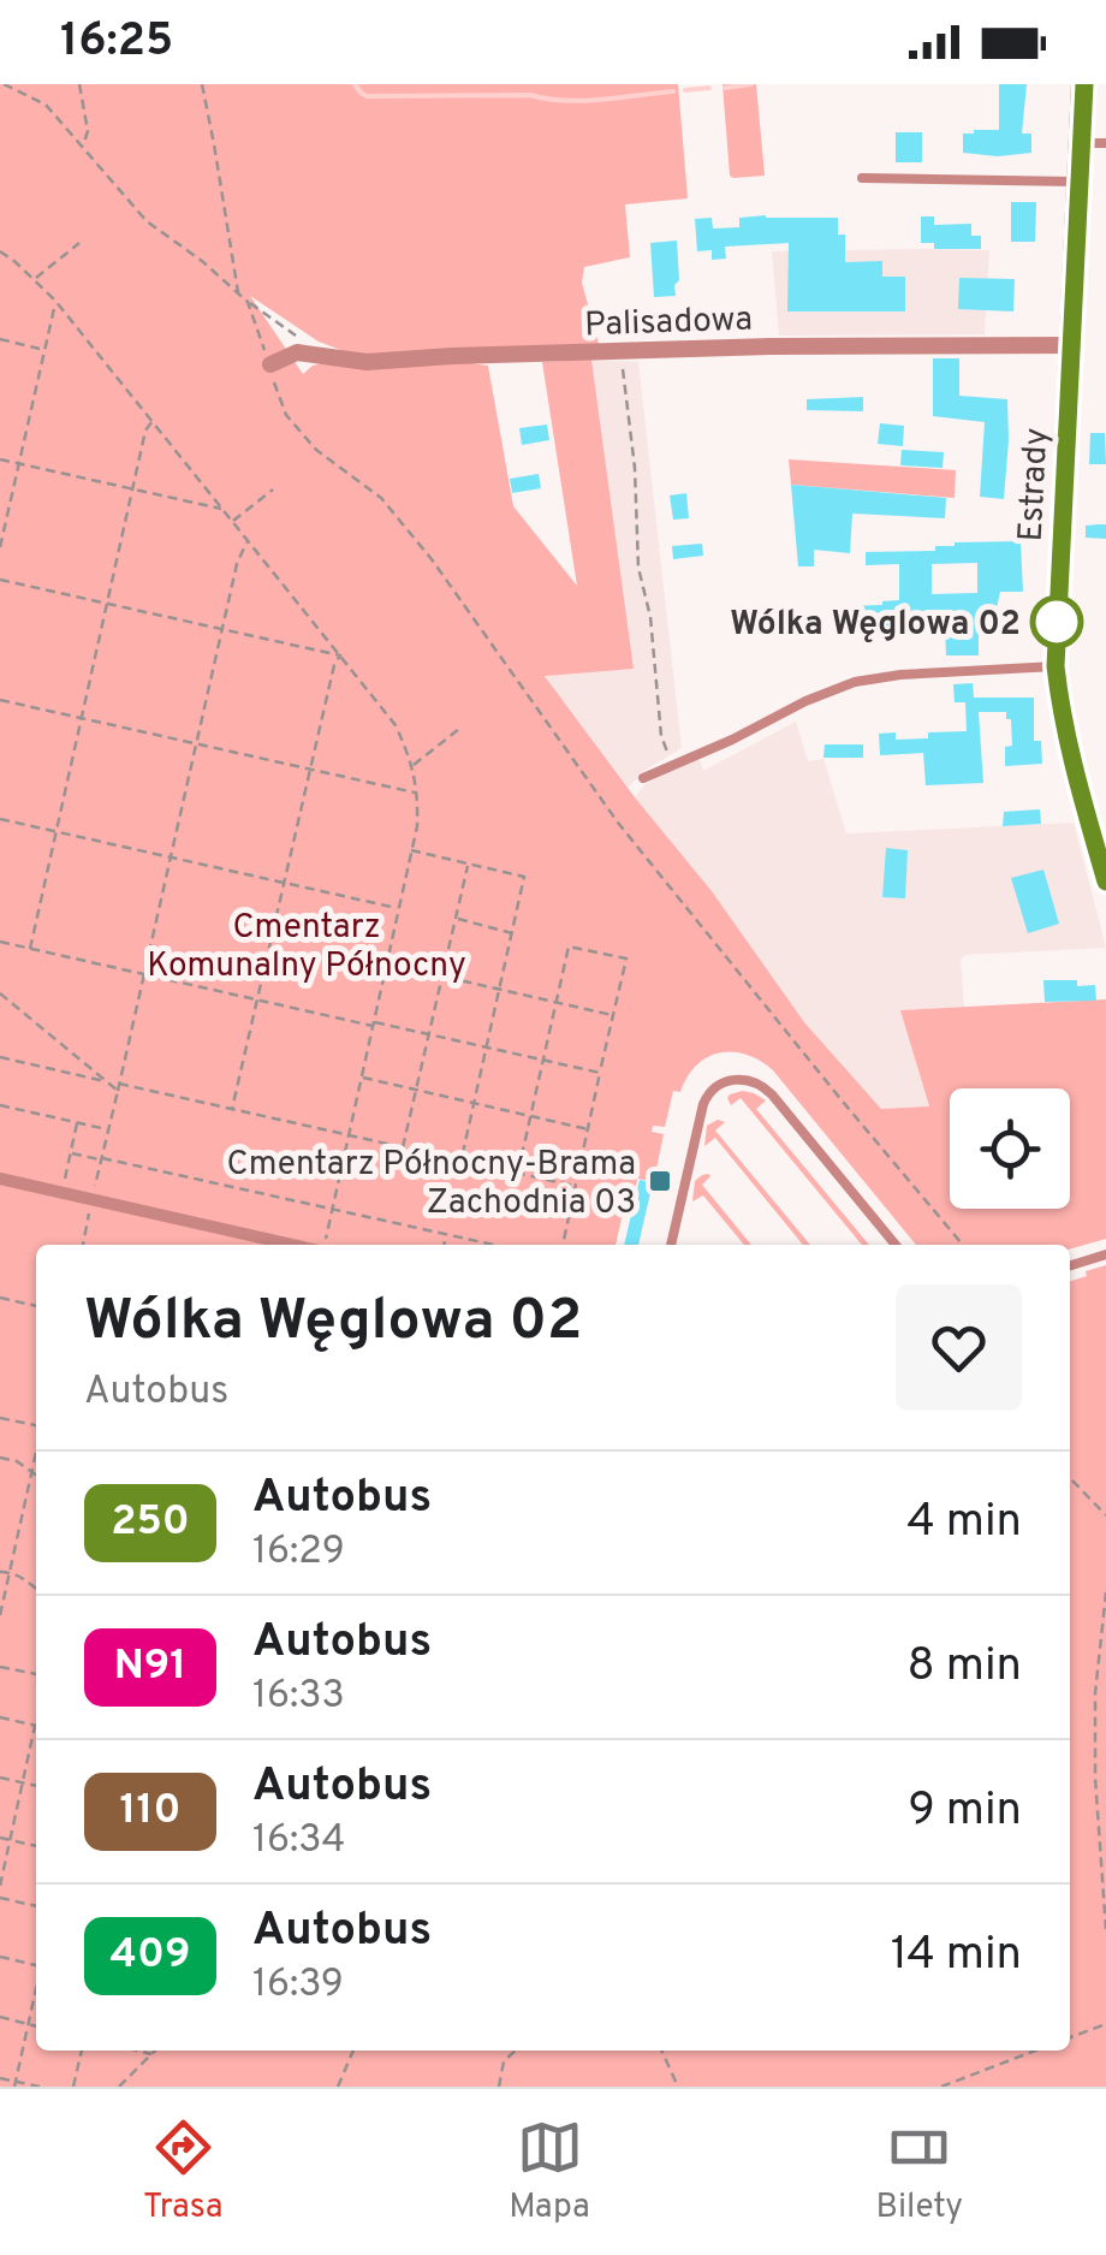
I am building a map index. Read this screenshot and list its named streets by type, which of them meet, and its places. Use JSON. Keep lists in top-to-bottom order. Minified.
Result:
{"streets":{"main road":["Estrady"],"street":["Palisadowa"]},"crossings":[["Palisadowa","Estrady"]],"parks":["Cmentarz Komunalny Północny"],"places":{"other":["Wólka Węglowa 02"],"transit":["Cmentarz Północny-Brama Zachodnia 03"]},"lines":["bus line 250"],"page":{"status":"16:25","heading":["Wólka Węglowa 02","Autobus"],"list":[{"mark":"250","name":"Autobus","note":"16:29","value":"4 min"},{"mark":"N91","name":"Autobus","note":"16:33","value":"8 min"},{"mark":"110","name":"Autobus","note":"16:34","value":"9 min"},{"mark":"409","name":"Autobus","note":"16:39","value":"14 min"}],"tabs":["Trasa","Mapa","Bilety"]}}
